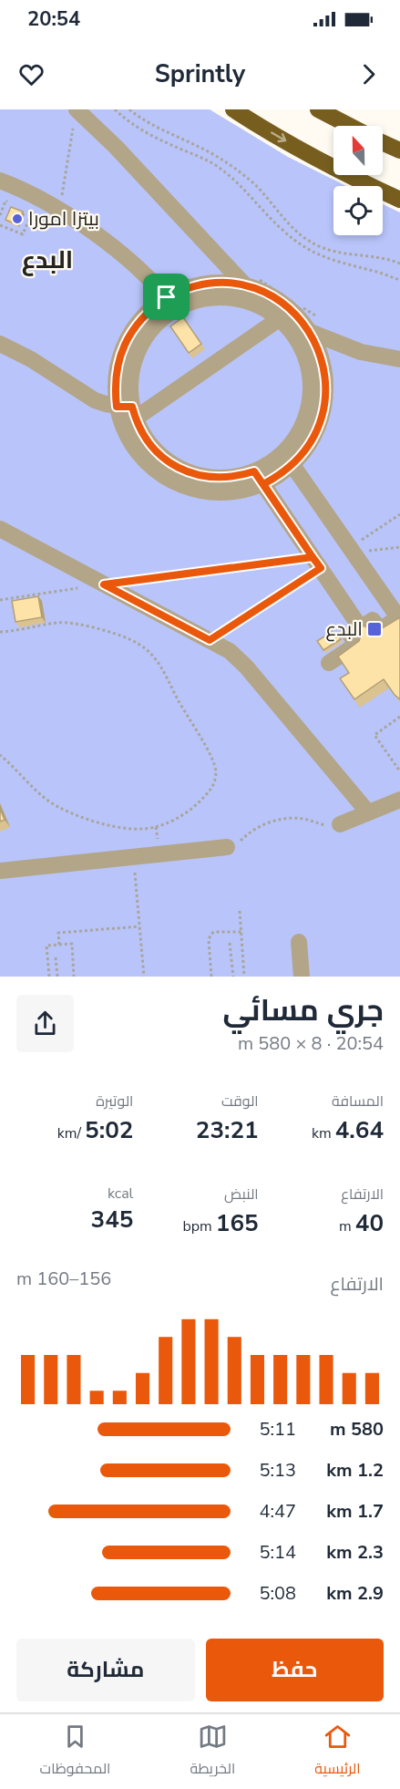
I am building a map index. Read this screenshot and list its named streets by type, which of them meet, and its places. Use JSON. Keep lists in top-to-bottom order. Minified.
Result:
{"districts":["البدع"],"places":{"other":["بيتزا امورا"],"transit":["البدع"]},"north":"top","page":{"status":"20:54","header":"Sprintly","heading":["جري مسائي","20:54 · 8 × 580 m"],"stats":[["المسافة","4.64 km"],["الوقت","23:21"],["الوتيرة","5:02 /km"],["الارتفاع","40 m"],["النبض","165 bpm"],["kcal","345"]],"chart":["الارتفاع","156–160 m"],"list":[{"name":"580 m","note":"5:11"},{"name":"1.2 km","note":"5:13"},{"name":"1.7 km","note":"4:47"},{"name":"2.3 km","note":"5:14"},{"name":"2.9 km","note":"5:08"}],"buttons":["حفظ","مشاركة"],"tabs":["الرئيسية","الخريطة","المحفوظات"]}}
